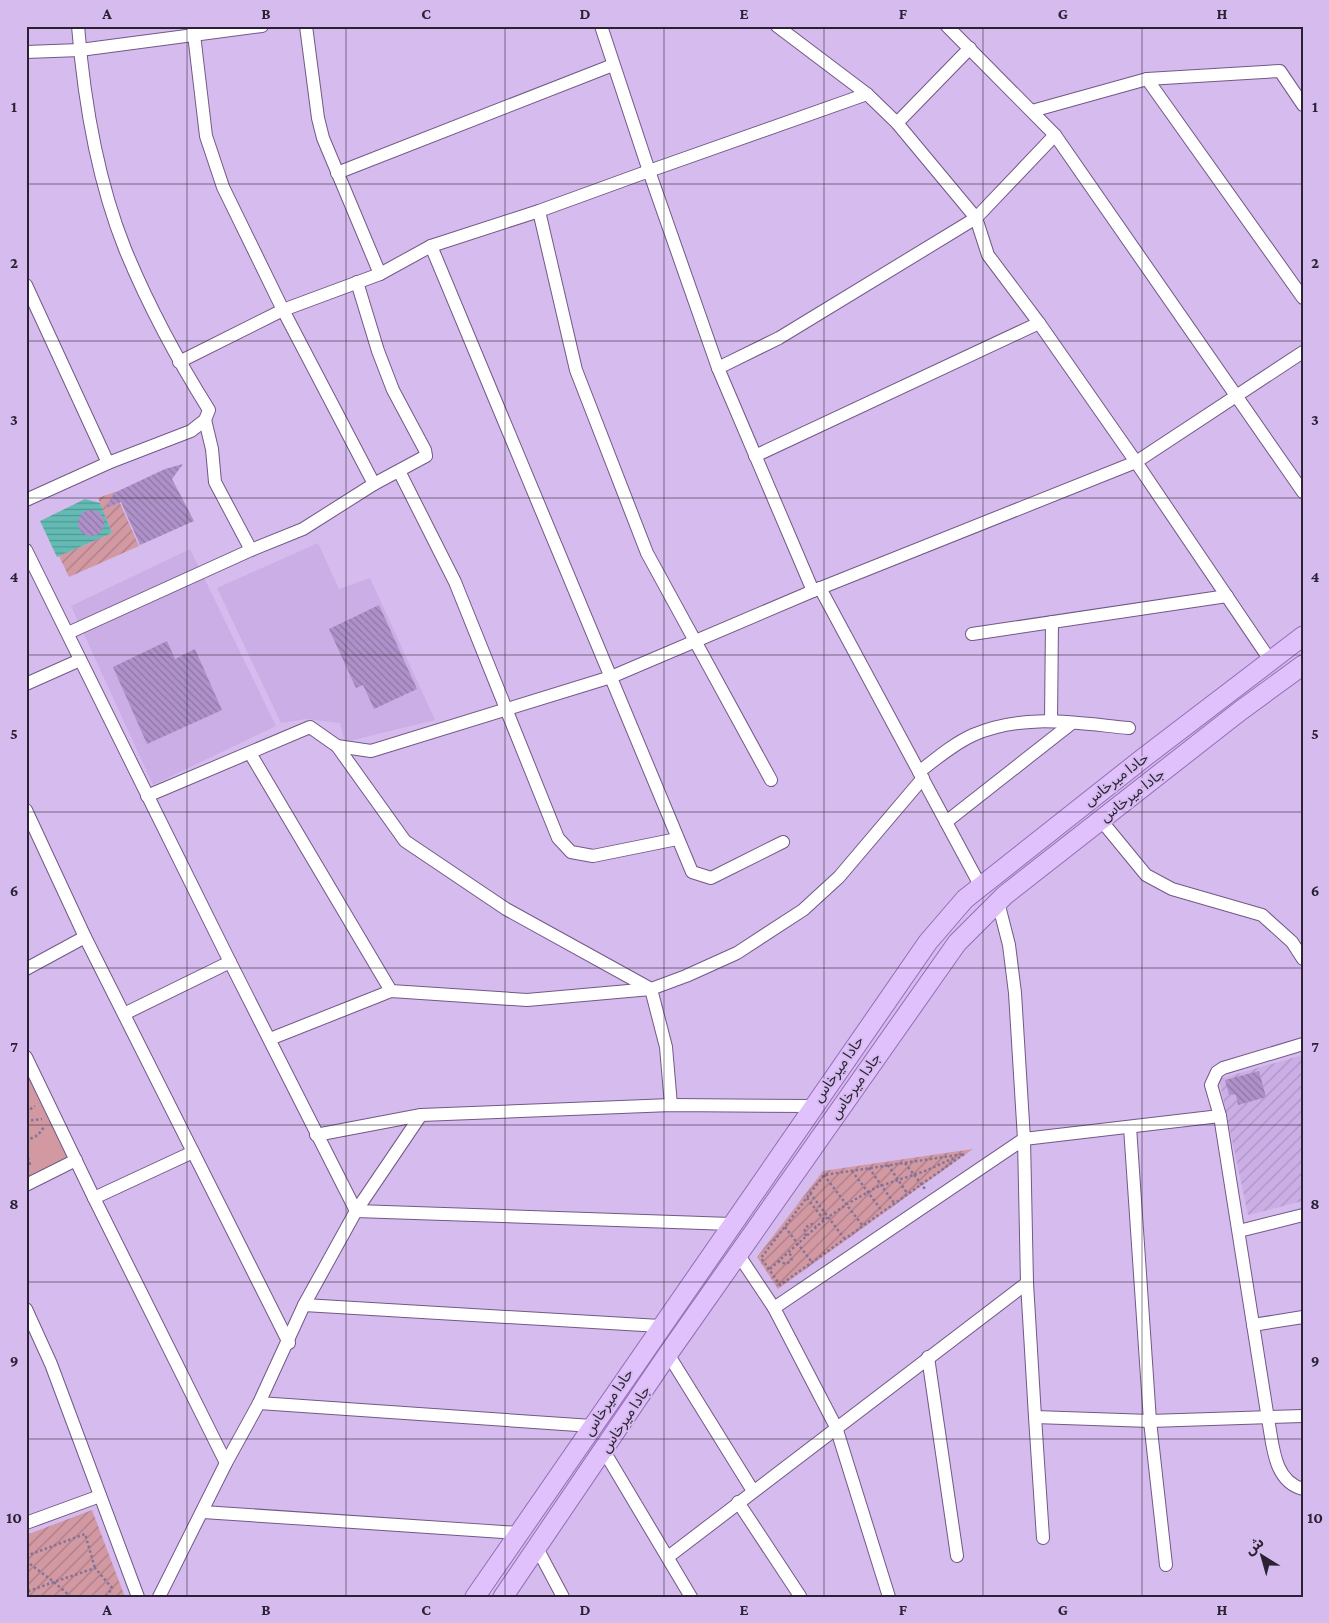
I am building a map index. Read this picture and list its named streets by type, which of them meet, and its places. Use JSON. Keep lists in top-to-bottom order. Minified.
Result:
{"streets":{"main road":["حادا ميرخاس","جادا ميرخاس"]},"north":"top left","grid":{"columns":["A","B","C","D","E","F","G","H"],"rows":["1","2","3","4","5","6","7","8","9","10"]}}
